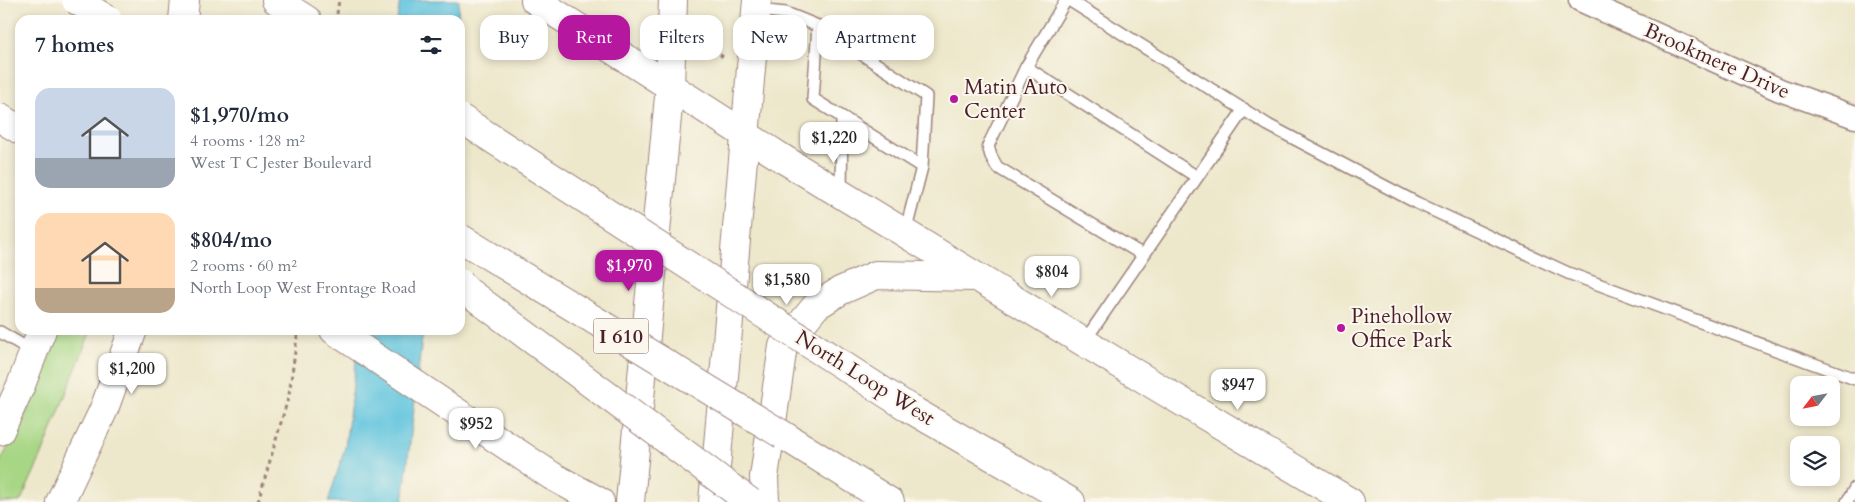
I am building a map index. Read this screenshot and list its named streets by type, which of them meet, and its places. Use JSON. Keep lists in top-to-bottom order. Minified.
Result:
{"streets":{"main road":["I 610","North Loop West"],"street":["Brookmere Drive"]},"places":["Matin Auto Center","Pinehollow Office Park"],"north":"bottom left","page":{"chip":["Buy","Rent","Filters","New","Apartment"],"heading":"7 homes","list":[{"name":"$1,970/mo","note":"4 rooms · 128 m² · West T C Jester Boulevard"},{"name":"$804/mo","note":"2 rooms · 60 m² · North Loop West Frontage Road"}],"price":["$1,220","$1,970","$804","$1,580","$1,200","$947","$952"]}}
